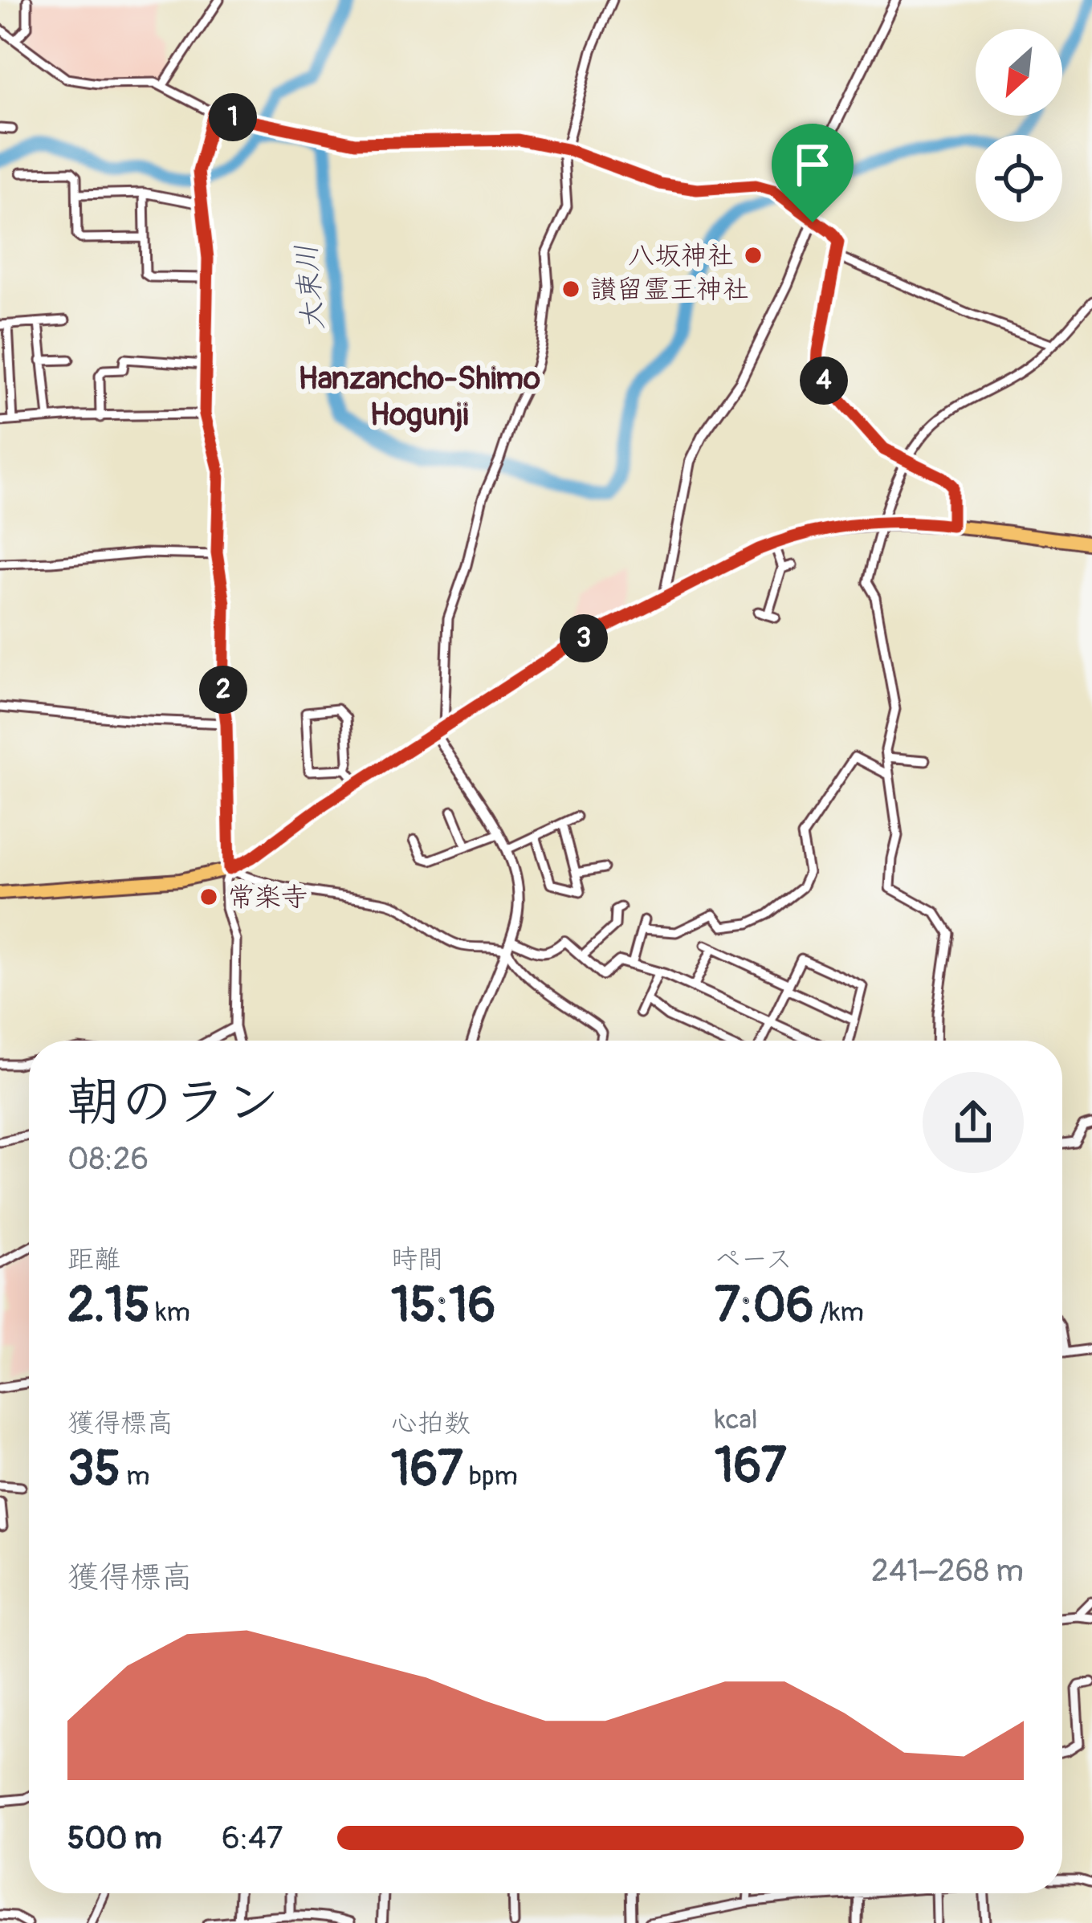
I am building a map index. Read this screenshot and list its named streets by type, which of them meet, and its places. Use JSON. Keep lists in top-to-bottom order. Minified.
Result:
{"districts":["Hanzancho-Shimo Hogunji"],"water":["大束川"],"places":["八坂神社","讃留霊王神社","常楽寺"],"north":"bottom left","page":{"pins":["1","4","3","2"],"heading":["朝のラン","08:26"],"stats":[["距離","2.15 km"],["時間","15:16"],["ペース","7:06 /km"],["獲得標高","35 m"],["心拍数","167 bpm"],["kcal","167"]],"chart":["獲得標高","241–268 m"],"list":[{"name":"500 m","note":"6:47"}]}}
